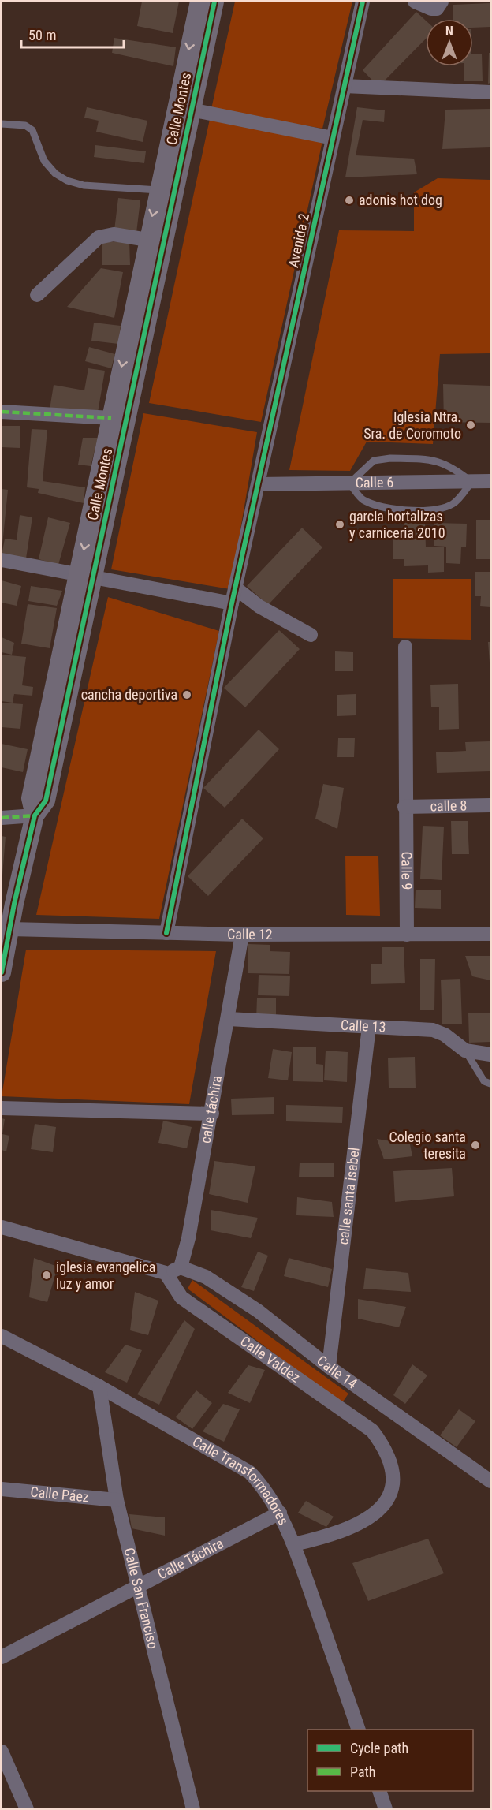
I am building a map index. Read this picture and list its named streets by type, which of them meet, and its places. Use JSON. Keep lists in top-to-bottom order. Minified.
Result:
{"streets":{"street":["Calle Montes","Avenida 2","Calle 6","calle 8","Calle 9","Calle 12","Calle 13","calle táchira","calle santa isabel","Calle Valdez","Calle 14","Calle Transformadores","Calle Páez","Calle Táchira","Calle San Franciso"]},"crossings":[["Calle Montes","Calle 12"],["Avenida 2","Calle 6"],["Avenida 2","Calle 12"],["calle 8","Calle 9"],["Calle 9","Calle 12"],["Calle 12","calle táchira"],["Calle 13","calle táchira"],["Calle 13","calle santa isabel"],["calle táchira","Calle 14"],["calle santa isabel","Calle 14"],["Calle Valdez","Calle Transformadores"],["Calle Transformadores","Calle Táchira"],["Calle Transformadores","Calle San Franciso"],["Calle Páez","Calle San Franciso"],["Calle Táchira","Calle San Franciso"]],"places":["adonis hot dog","Iglesia Ntra. Sra. de Coromoto","garcia hortalizas y carniceria 2010","cancha deportiva","Colegio santa teresita","iglesia evangelica luz y amor"],"legend":["Cycle path","Path"],"scale_bar":"50 m","north":"top"}
